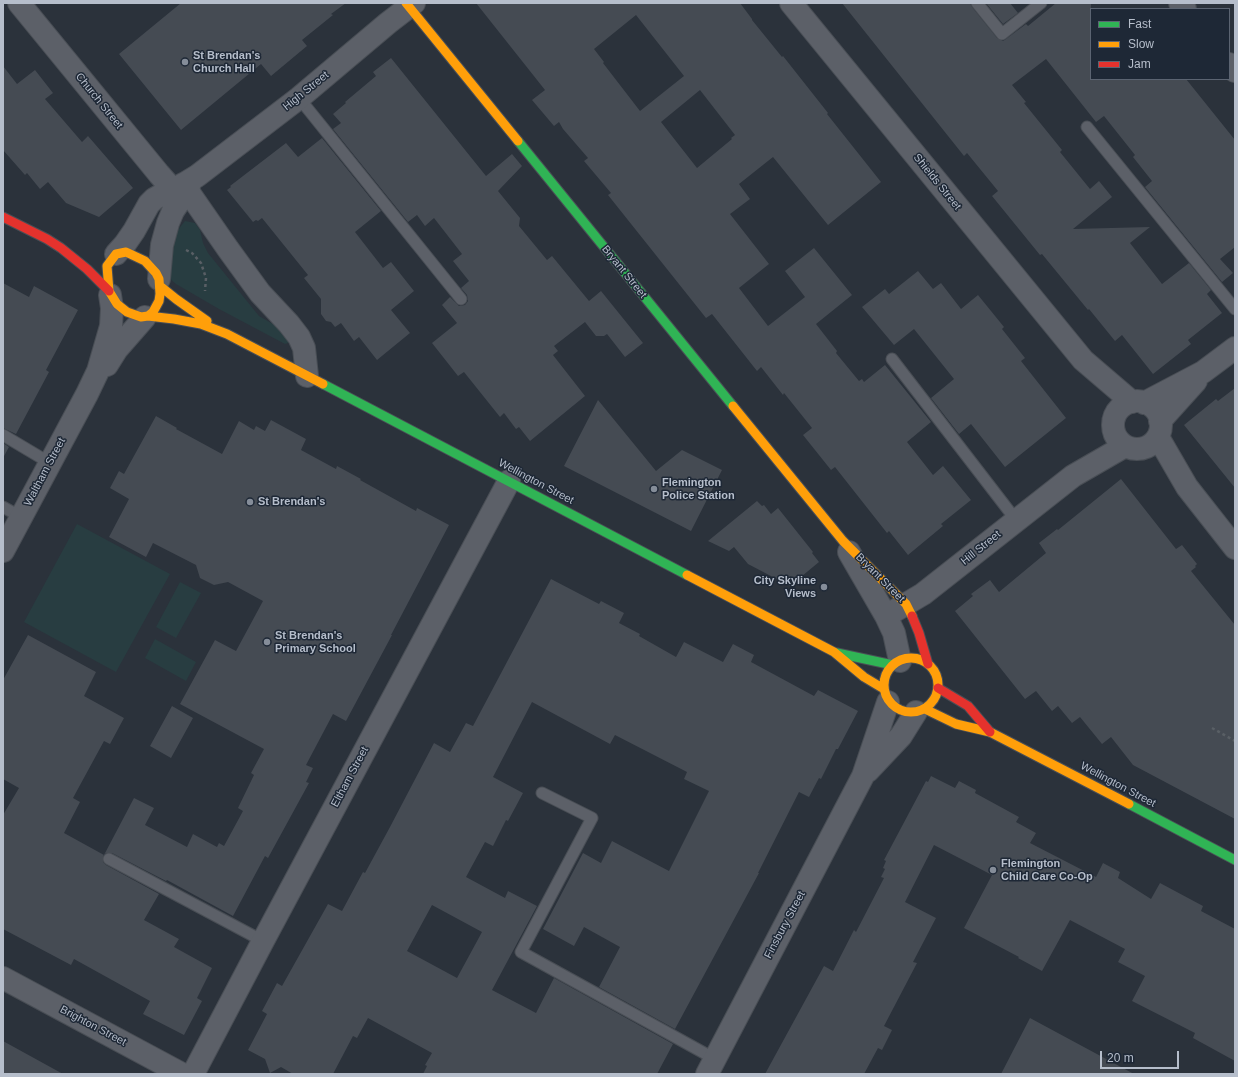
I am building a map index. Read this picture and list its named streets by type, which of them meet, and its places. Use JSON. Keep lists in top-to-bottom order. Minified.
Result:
{"streets":{"street":["High Street","Church Street","Shields Street","Bryant Street","Waltham Street","Wellington Street","Hill Street","Eltham Street","Finsbury Street","Brighton Street"]},"crossings":[["High Street","Church Street"],["High Street","Bryant Street"],["High Street","Waltham Street"],["High Street","Wellington Street"],["Church Street","Wellington Street"],["Shields Street","Hill Street"],["Bryant Street","Wellington Street"],["Bryant Street","Hill Street"],["Bryant Street","Finsbury Street"],["Waltham Street","Wellington Street"],["Wellington Street","Eltham Street"],["Wellington Street","Finsbury Street"]],"places":["St Brendan's Church Hall","Flemington Police Station","St Brendan's","City Skyline Views","St Brendan's Primary School","Flemington Child Care Co-Op"],"legend":["Fast","Slow","Jam"],"scale_bar":"20 m"}
